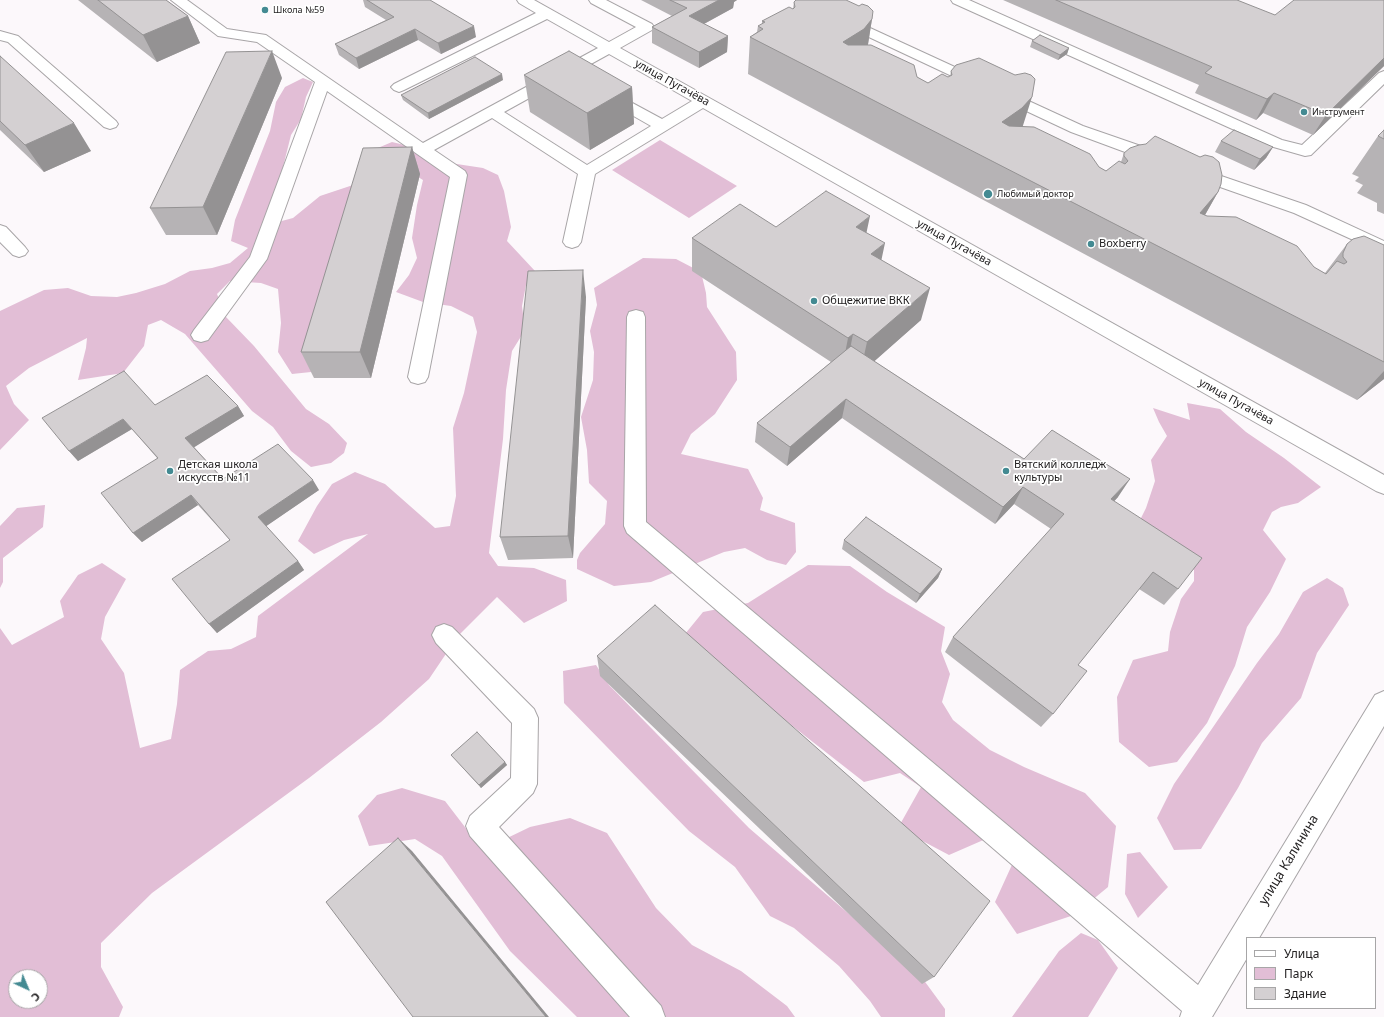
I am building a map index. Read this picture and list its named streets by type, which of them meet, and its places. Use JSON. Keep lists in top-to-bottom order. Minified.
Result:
{"streets":{"street":["улица Пугачёва","улица Калинина"]},"places":["Школа №59","Инструмент","Любимый доктор","Boxberry","Общежитие ВКК","Детская школа искусств №11","Вятский колледж культуры"],"legend":["Улица","Парк","Здание"],"north":"bottom right"}
